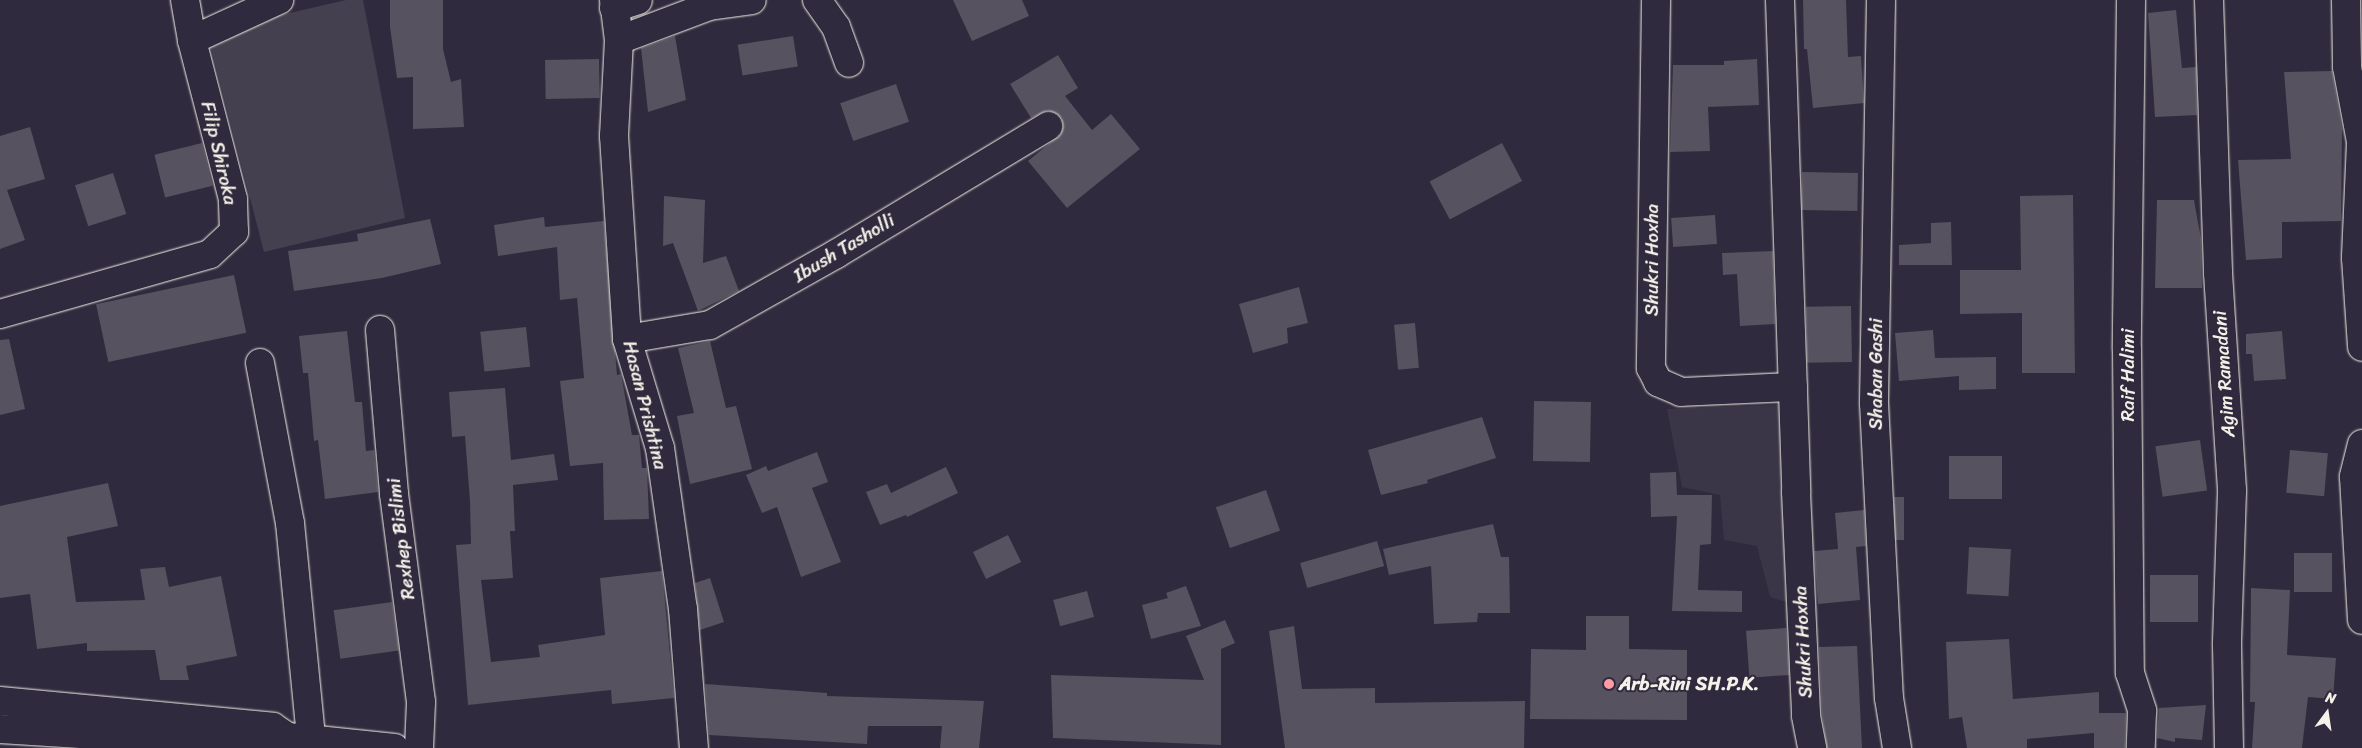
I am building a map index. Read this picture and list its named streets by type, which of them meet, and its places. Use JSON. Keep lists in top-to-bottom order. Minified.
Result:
{"streets":{"street":["Filip Shiroka","Ibush Tasholli","Shukri Hoxha","Shaban Gashi","Agim Ramadani","Raif Halimi","Hasan Prishtina","Rexhep Bislimi"]},"crossings":[["Ibush Tasholli","Hasan Prishtina"]],"places":["Arb-Rini SH.P.K."],"north":"top"}
